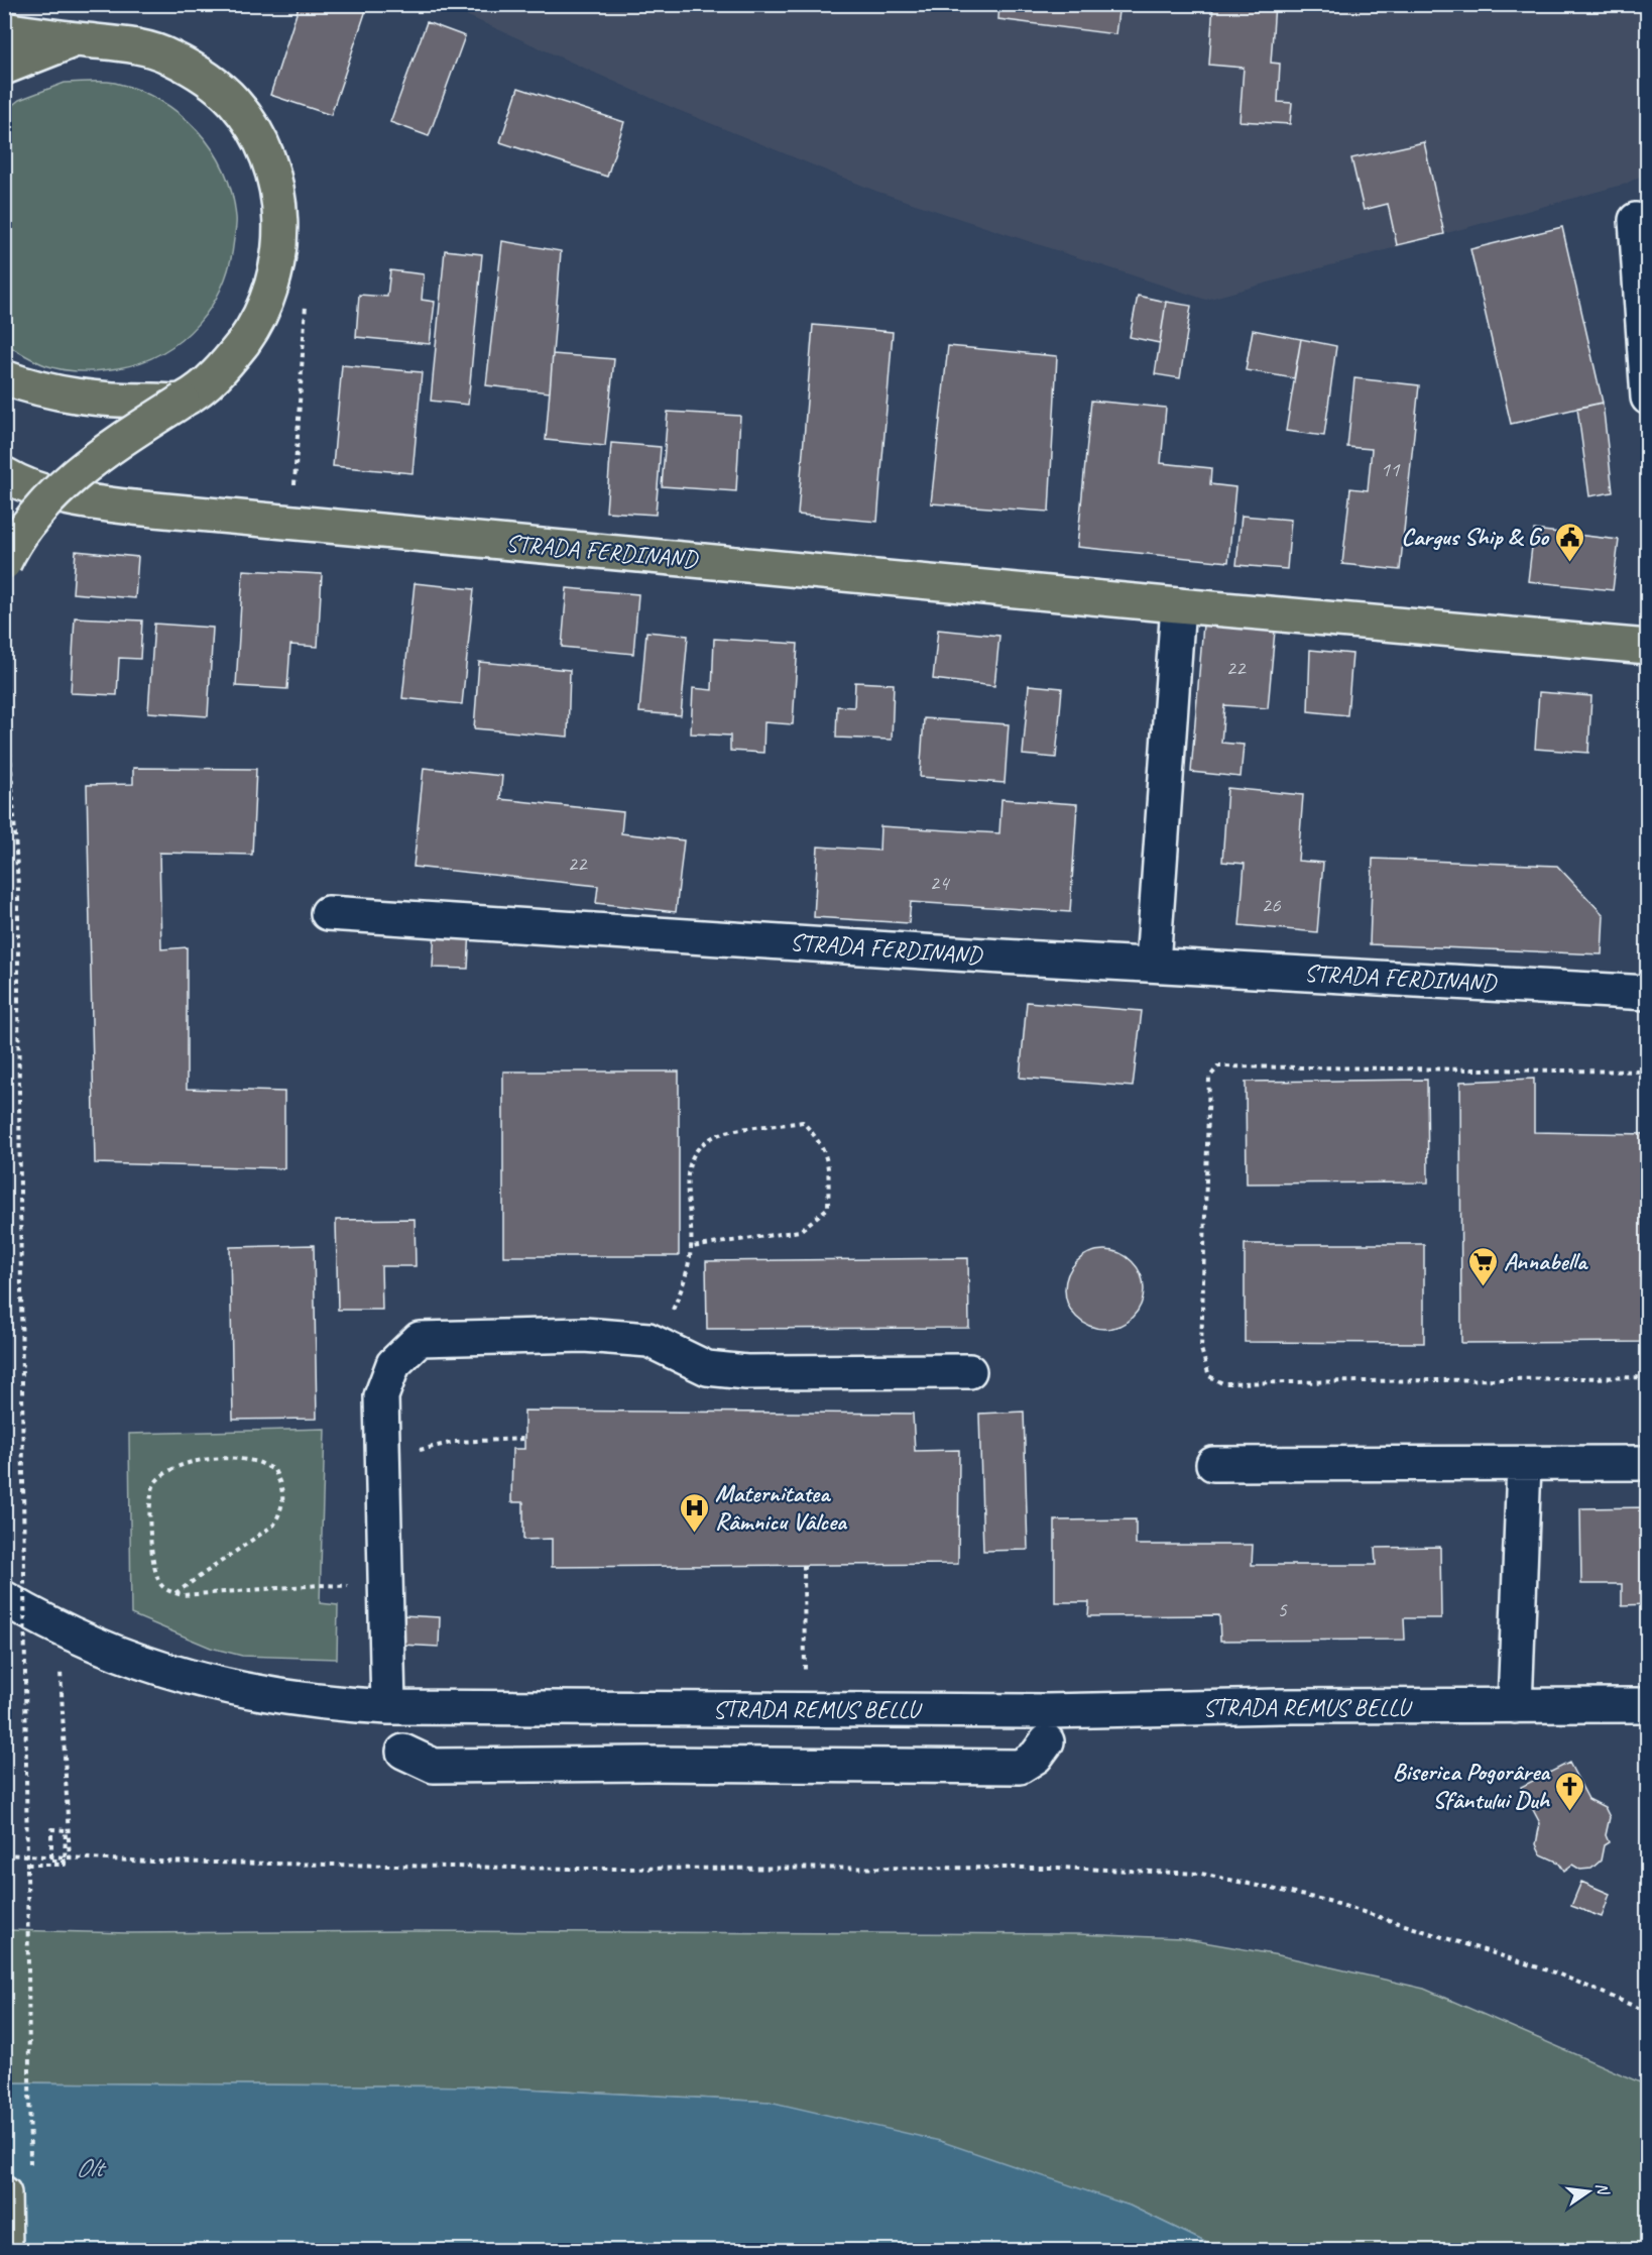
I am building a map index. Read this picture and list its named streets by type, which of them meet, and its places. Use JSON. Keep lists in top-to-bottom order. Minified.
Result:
{"streets":{"main road":["STRADA FERDINAND"],"street":["STRADA REMUS BELLU"]},"water":["Olt"],"places":{"public building":["Cargus Ship & Go"],"supermarket":["Annabella"],"hospital":["Maternitatea Râmnicu Vâlcea"],"church":["Biserica Pogorârea Sfântului Duh"]},"house_numbers":["11","22","22","24","26","5"],"north":"right"}
